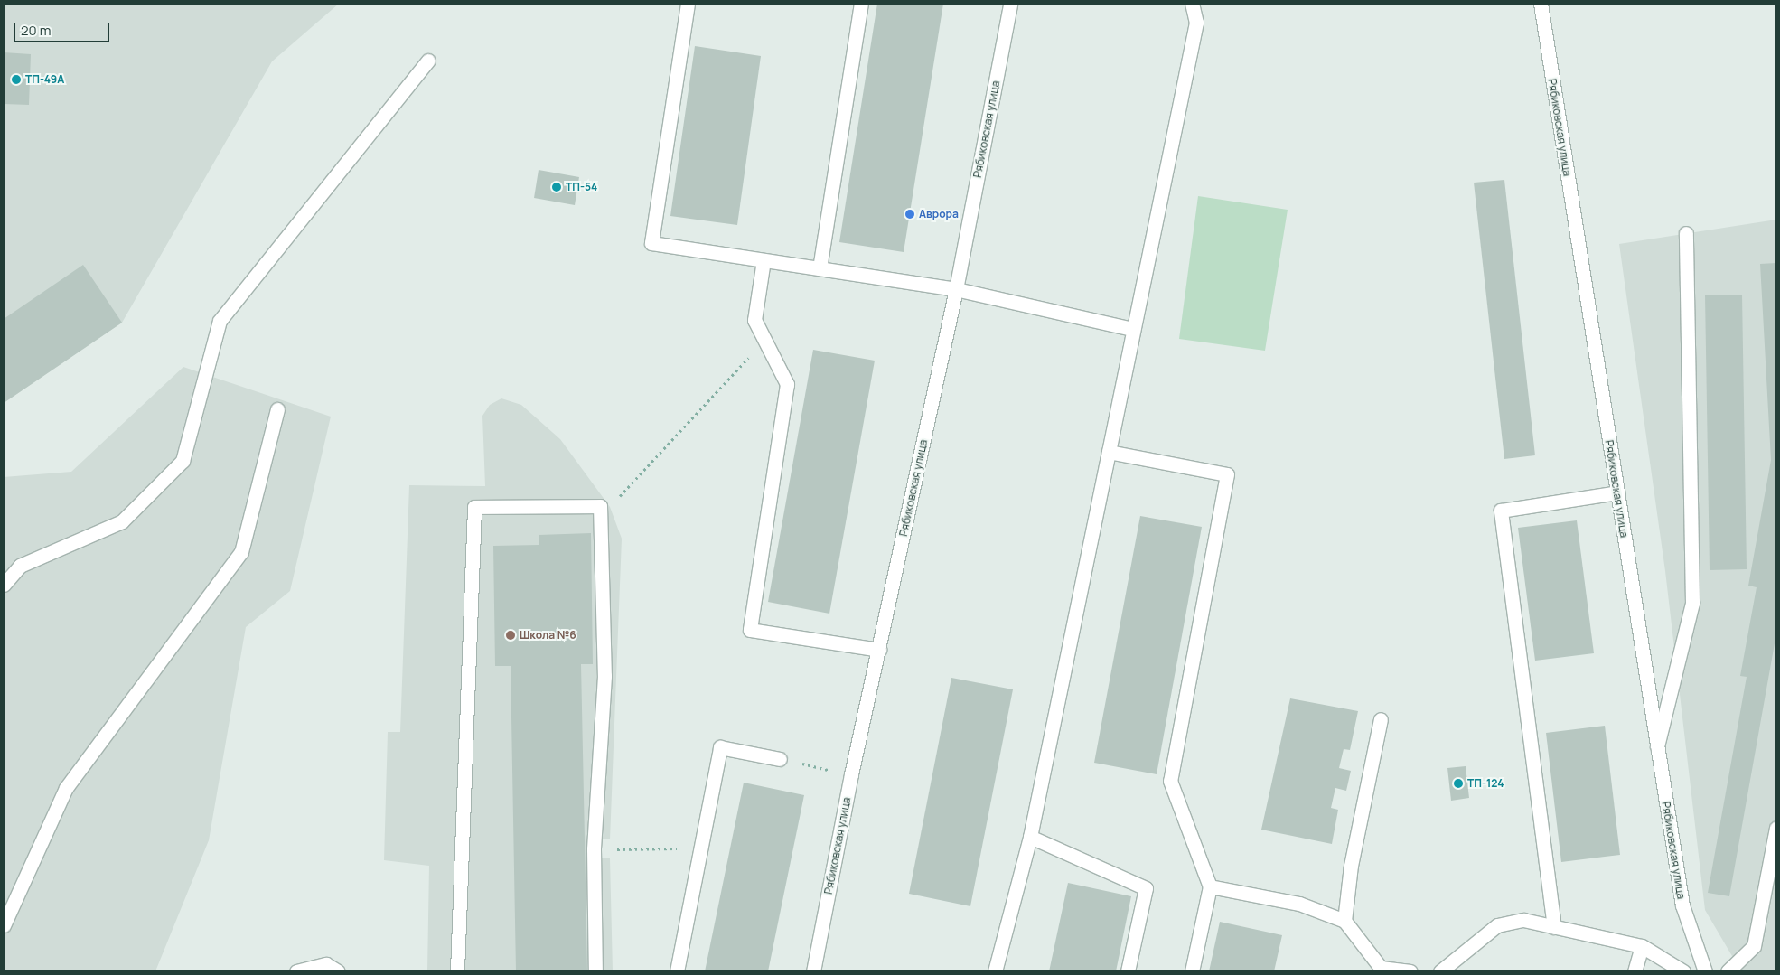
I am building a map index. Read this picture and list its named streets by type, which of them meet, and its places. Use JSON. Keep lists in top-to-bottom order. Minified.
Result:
{"streets":{"street":["Рябиковская улица"]},"places":["ТП-49А","ТП-54","Аврора","Школа №6","ТП-124"],"scale_bar":"20 m"}
